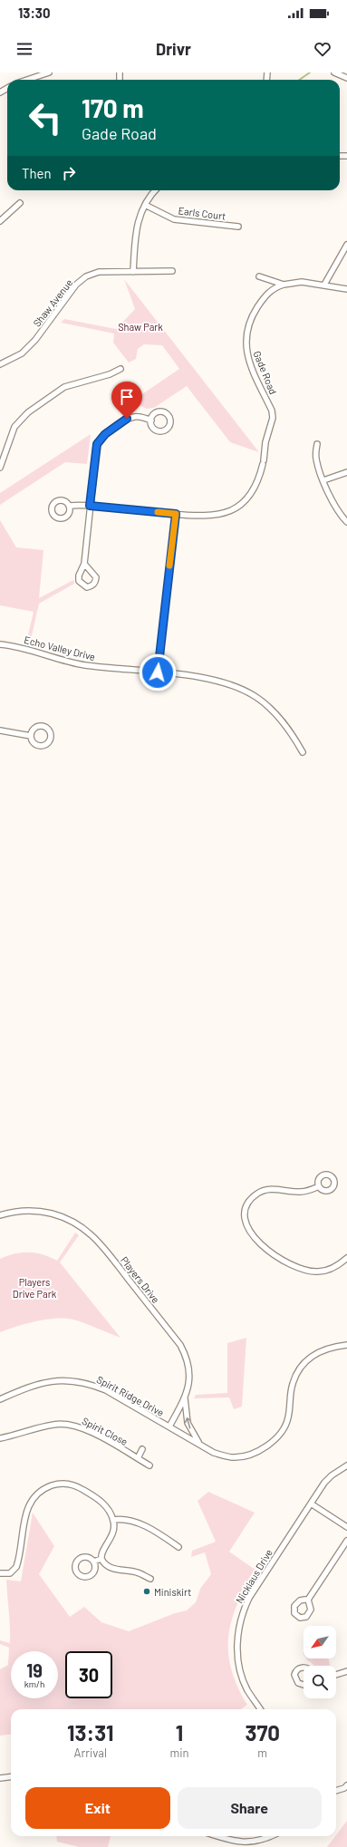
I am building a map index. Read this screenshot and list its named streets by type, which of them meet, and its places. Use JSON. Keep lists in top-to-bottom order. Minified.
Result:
{"streets":{"street":["Earls Court","Shaw Avenue","Gade Road","Echo Valley Drive","Players Drive","Spirit Ridge Drive","Spirit Close","Nicklaus Drive"]},"crossings":[["Players Drive","Spirit Ridge Drive"]],"parks":["Shaw Park","Players Drive Park"],"places":["Miniskirt"],"north":"bottom left","page":{"status":"13:30","header":"Drivr","turn":["170 m","Gade Road"],"then":"Then","speed":"19 km/h","limit":"30","eta":["13:31","Arrival","1","min","370","m"],"buttons":["Exit","Share"]}}
